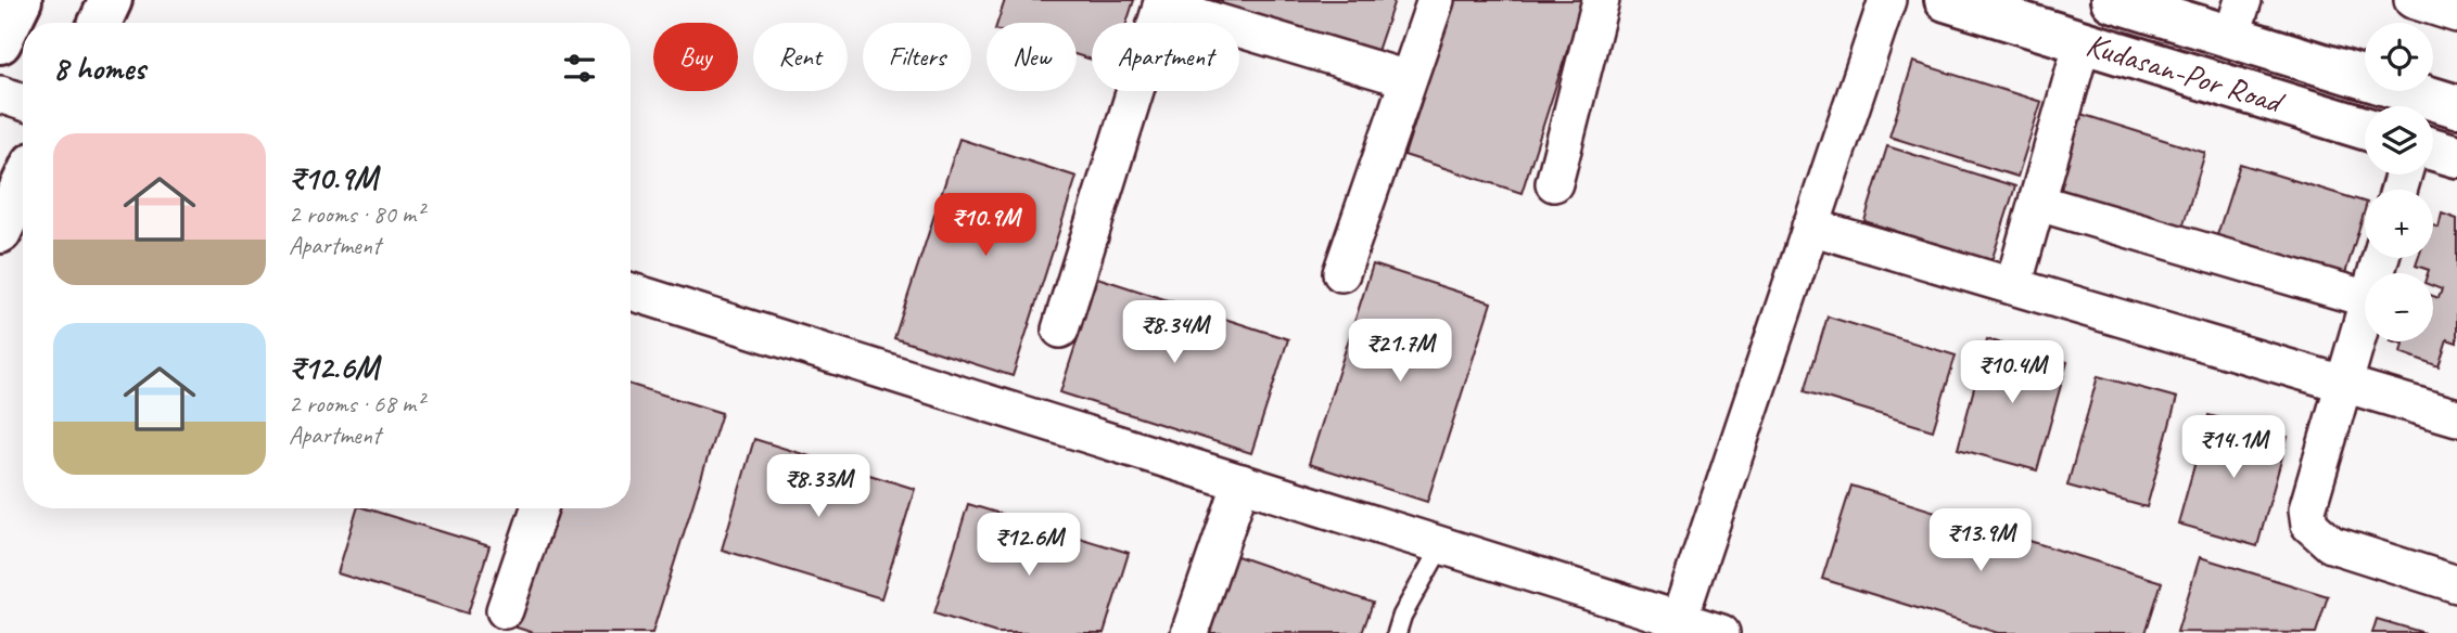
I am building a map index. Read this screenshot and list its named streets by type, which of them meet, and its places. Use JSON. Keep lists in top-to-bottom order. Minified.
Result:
{"streets":{"street":["Kudasan-Por Road"]},"page":{"map_buttons":["+","−"],"chip":["Buy","Rent","Filters","New","Apartment"],"heading":"8 homes","list":[{"name":"₹10.9M","note":"2 rooms · 80 m² · Apartment"},{"name":"₹12.6M","note":"2 rooms · 68 m² · Apartment"}],"price":["₹10.9M","₹8.34M","₹21.7M","₹10.4M","₹14.1M","₹8.33M","₹13.9M","₹12.6M"]}}
